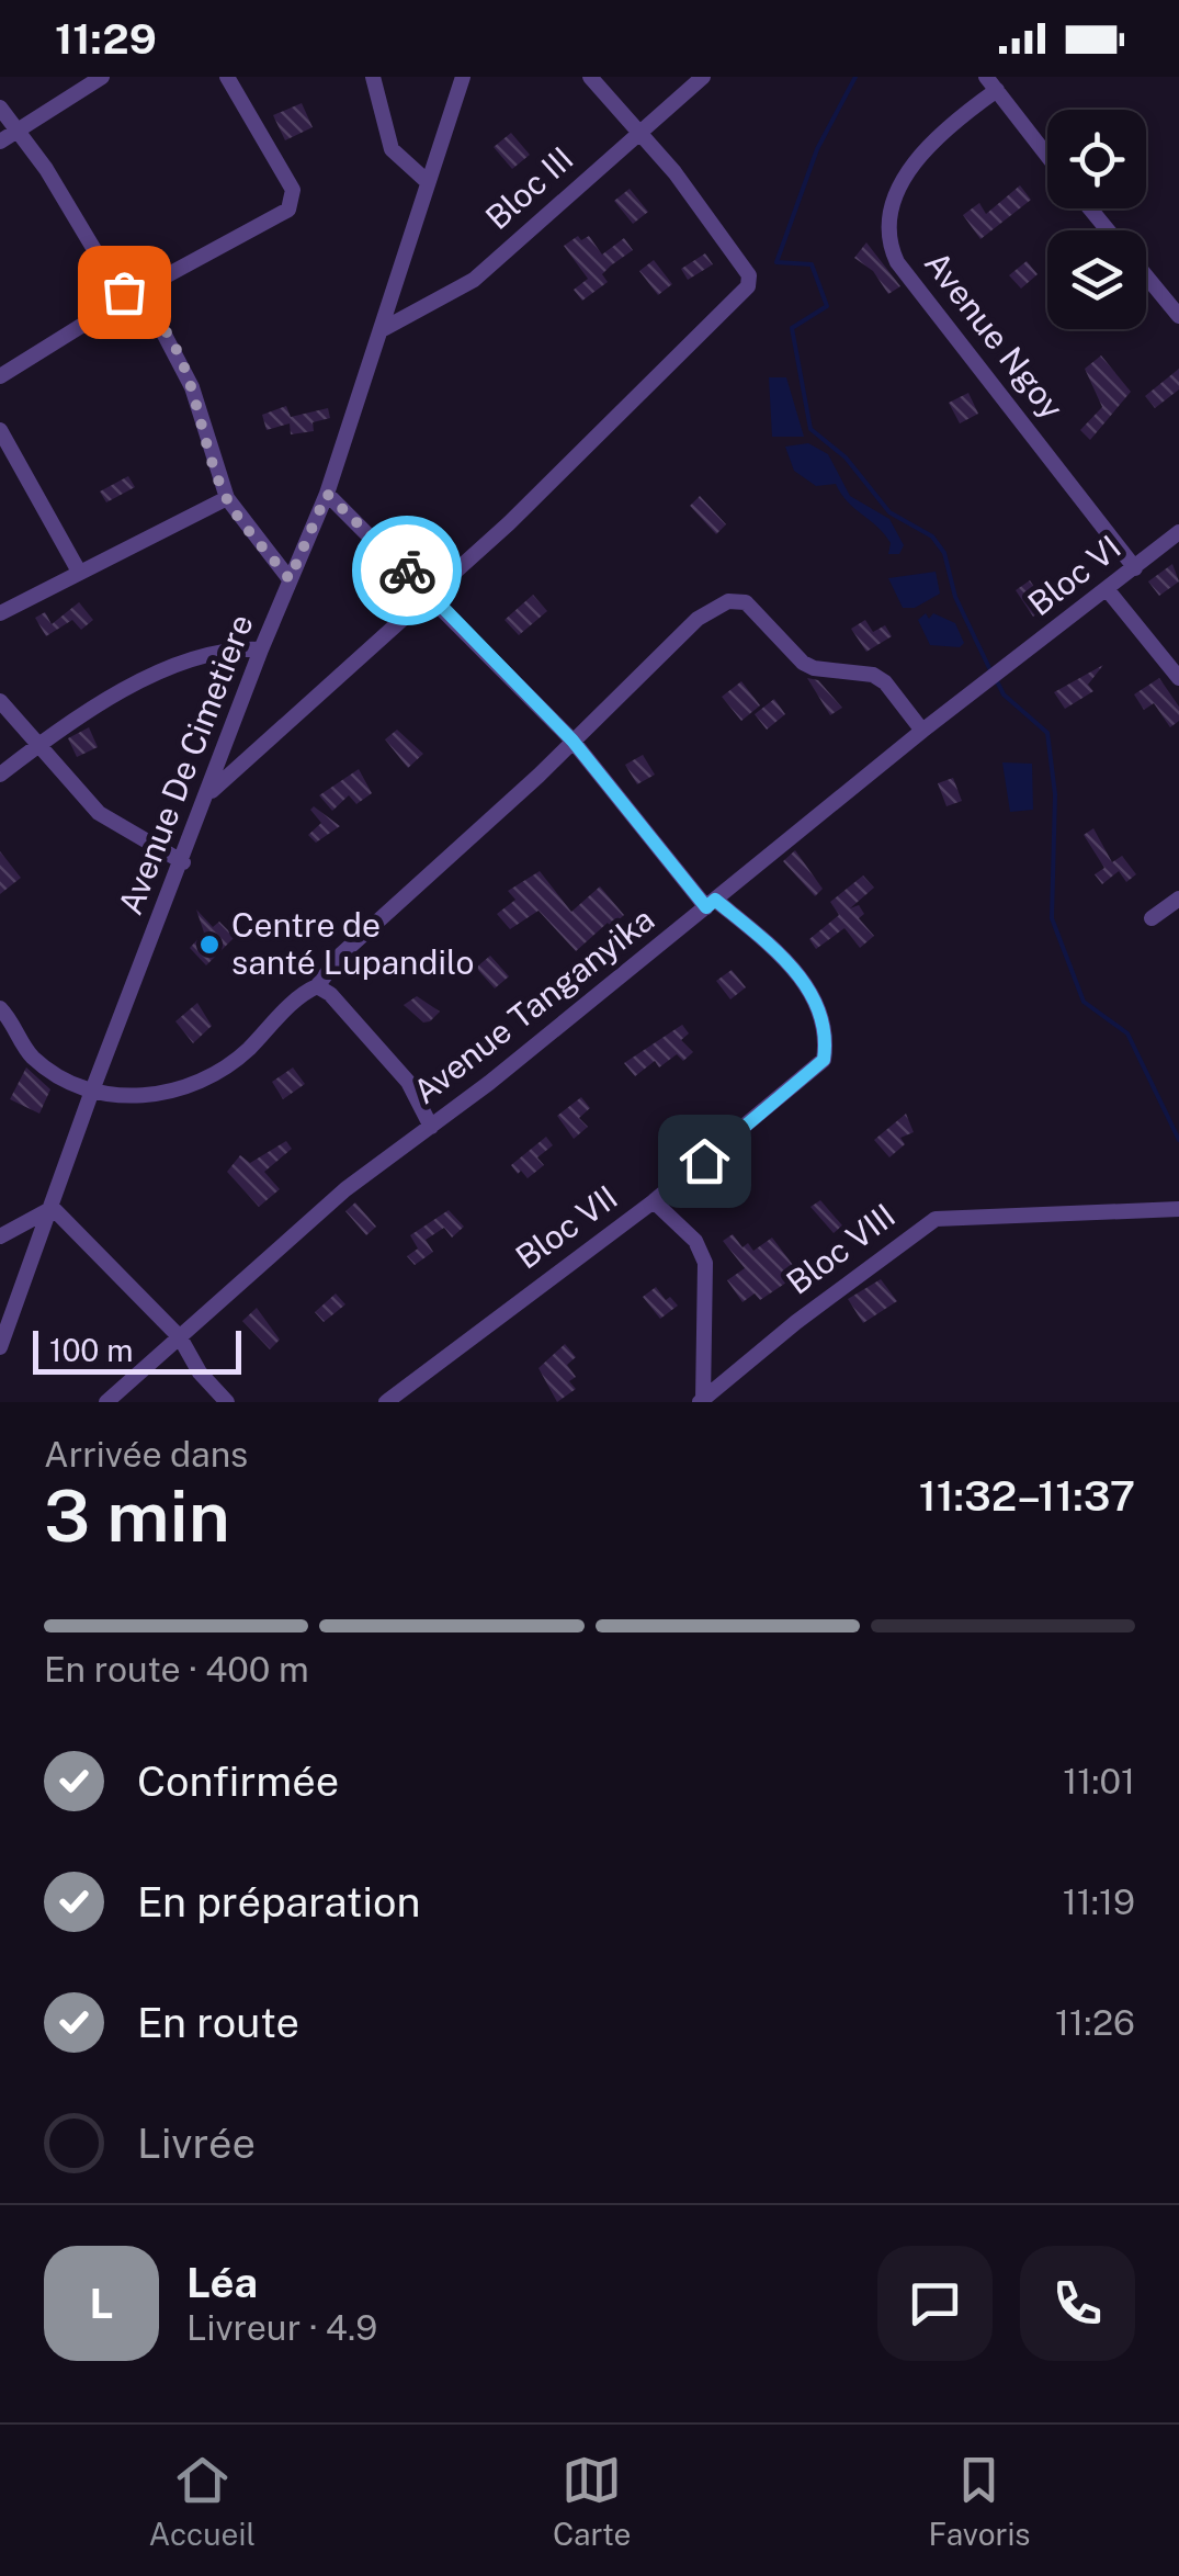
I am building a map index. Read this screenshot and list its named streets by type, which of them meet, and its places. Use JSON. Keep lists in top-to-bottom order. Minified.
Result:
{"streets":{"street":["Bloc III","Avenue Ngoy","Bloc VI","Avenue De Cimetiere","Avenue Tanganyika","Bloc VII","Bloc VIII"]},"crossings":[["Bloc III","Avenue De Cimetiere"],["Avenue Ngoy","Bloc VI"],["Bloc VI","Avenue Tanganyika"],["Avenue Tanganyika","Bloc VII"]],"places":["Centre de santé Lupandilo"],"scale_bar":"100 m","page":{"status":"11:29","scale":"100 m","heading":["3 min","Arrivée dans","11:32–11:37"],"panel":["Léa","Livreur · 4.9"],"bar":"En route · 400 m","list":[["Confirmée","11:01"],["En préparation","11:19"],["En route","11:26"],"Livrée"],"round":"L","tabs":["Accueil","Carte","Favoris"]}}
